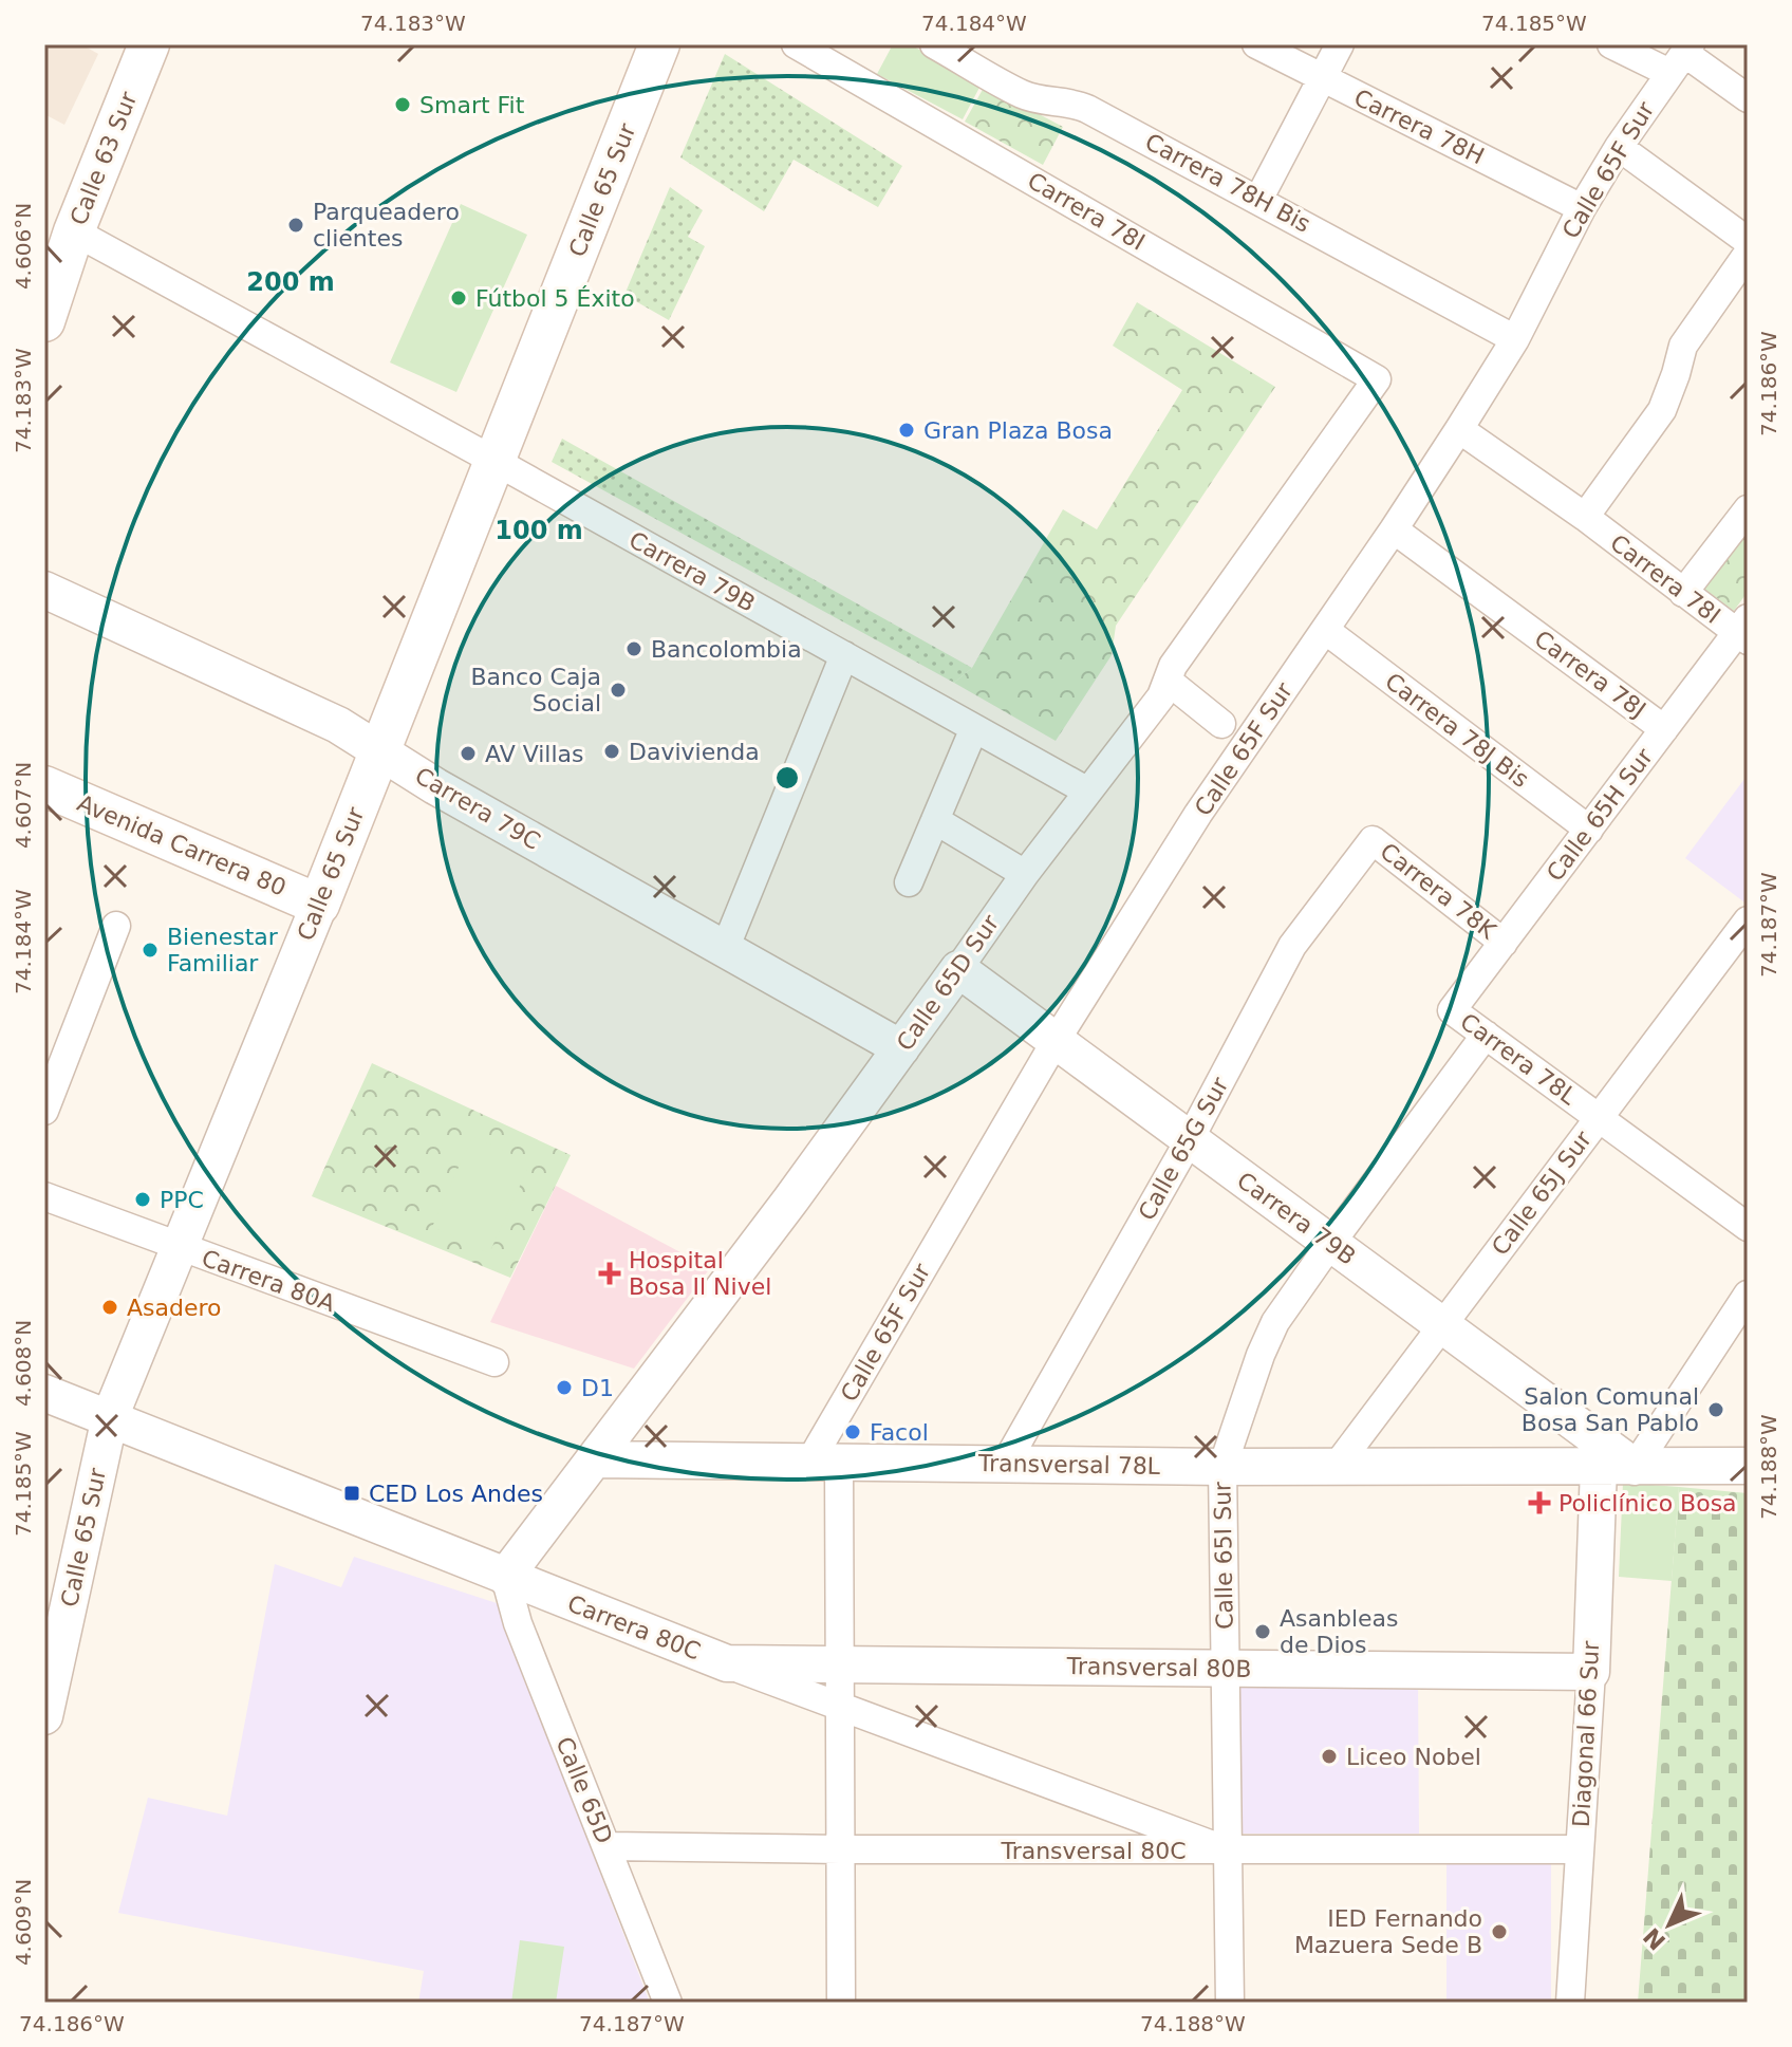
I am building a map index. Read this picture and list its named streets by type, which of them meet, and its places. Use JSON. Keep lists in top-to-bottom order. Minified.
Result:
{"streets":{"main road":["Calle 63 Sur","Calle 65 Sur","Avenida Carrera 80"],"street":["Carrera 78H","Calle 65F Sur","Carrera 78H Bis","Carrera 78I","Carrera 79B","Carrera 78J","Carrera 78J Bis","Carrera 79C","Calle 65H Sur","Carrera 78K","Calle 65D Sur","Carrera 78L","Calle 65G Sur","Calle 65J Sur","Carrera 80A","Transversal 78L","Calle 65I Sur","Carrera 80C","Transversal 80B","Diagonal 66 Sur","Calle 65D","Transversal 80C"]},"crossings":[["Carrera 78H","Calle 65F Sur"],["Calle 63 Sur","Carrera 79B"],["Calle 65F Sur","Carrera 78H Bis"],["Calle 65F Sur","Carrera 78I"],["Calle 65F Sur","Carrera 79B"],["Calle 65F Sur","Carrera 78J"],["Calle 65F Sur","Carrera 78J Bis"],["Calle 65F Sur","Transversal 78L"],["Calle 65 Sur","Carrera 79B"],["Calle 65 Sur","Carrera 79C"],["Calle 65 Sur","Avenida Carrera 80"],["Calle 65 Sur","Carrera 80A"],["Calle 65 Sur","Carrera 80C"],["Carrera 78I","Calle 65H Sur"],["Carrera 78I","Calle 65D Sur"],["Carrera 79B","Calle 65D Sur"],["Carrera 79B","Calle 65G Sur"],["Carrera 79B","Calle 65J Sur"],["Carrera 79B","Transversal 78L"],["Carrera 79B","Calle 65I Sur"],["Carrera 78J","Calle 65H Sur"],["Carrera 78J Bis","Calle 65H Sur"],["Carrera 79C","Calle 65D Sur"],["Calle 65H Sur","Carrera 78K"],["Calle 65H Sur","Carrera 78L"],["Carrera 78K","Calle 65G Sur"],["Calle 65D Sur","Transversal 78L"],["Calle 65D Sur","Carrera 80C"],["Calle 65D Sur","Calle 65D"],["Carrera 78L","Calle 65J Sur"],["Carrera 78L","Calle 65I Sur"],["Calle 65G Sur","Transversal 78L"],["Calle 65J Sur","Transversal 78L"],["Transversal 78L","Calle 65I Sur"],["Transversal 78L","Diagonal 66 Sur"],["Calle 65I Sur","Carrera 80C"],["Calle 65I Sur","Transversal 80B"],["Calle 65I Sur","Transversal 80C"],["Carrera 80C","Transversal 80B"],["Carrera 80C","Calle 65D"],["Carrera 80C","Transversal 80C"],["Transversal 80B","Diagonal 66 Sur"],["Diagonal 66 Sur","Transversal 80C"],["Calle 65D","Transversal 80C"]],"places":{"other":["Smart Fit","Parqueadero clientes","Fútbol 5 Éxito","Gran Plaza Bosa","Bancolombia","Banco Caja Social","Davivienda","AV Villas","Bienestar Familiar","PPC","Asadero","D1","Salon Comunal Bosa San Pablo","Facol","Asanbleas de Dios","Liceo Nobel","IED Fernando Mazuera Sede B"],"health":["Hospital Bosa Il Nivel","Policlínico Bosa"],"transit":["CED Los Andes"]},"north":"bottom left","coordinates":["74.183°W","74.184°W","74.185°W","4.606°N","74.186°W","4.607°N","74.187°W","4.608°N","74.188°W","4.609°N"],"rings":["200 m","100 m"]}
